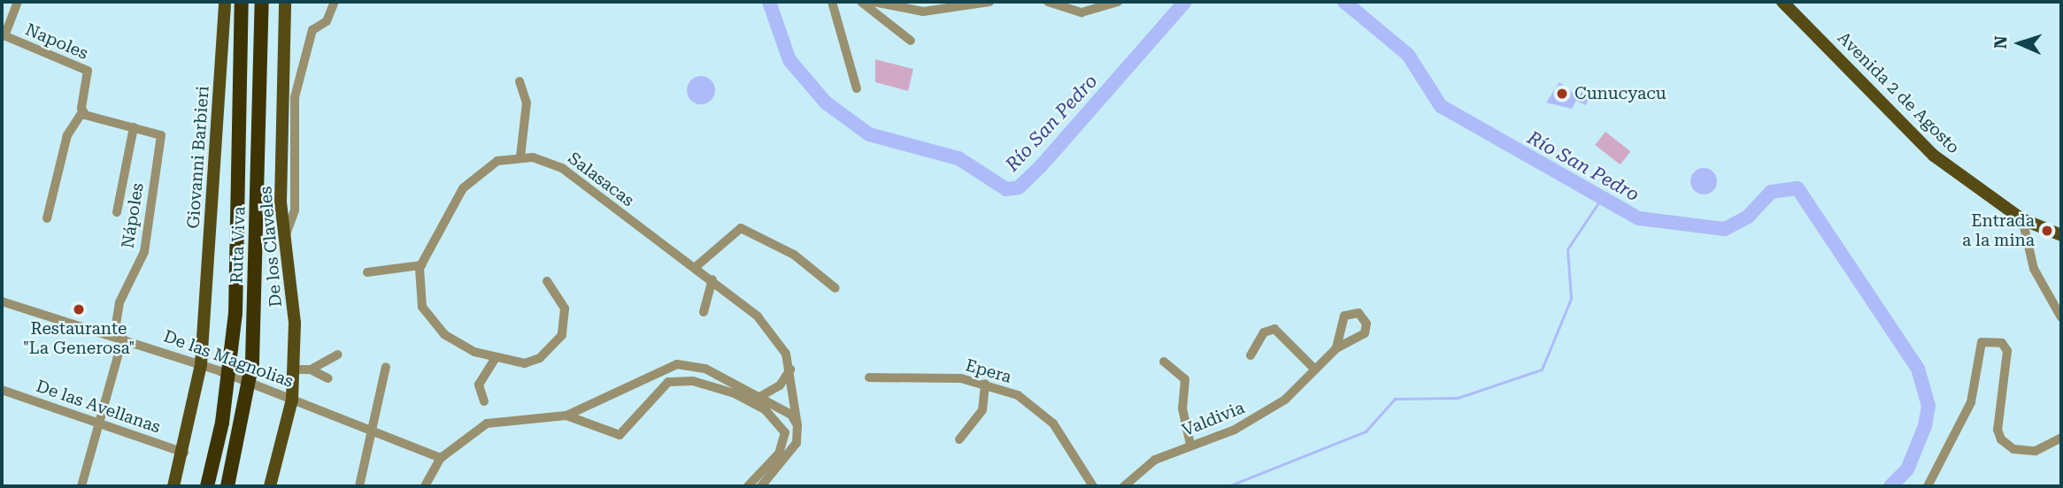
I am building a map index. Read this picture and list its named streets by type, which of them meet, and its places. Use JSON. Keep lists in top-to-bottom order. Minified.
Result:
{"streets":{"highway":["Ruta Viva"],"main road":["Avenida 2 de Agosto","Giovanni Barbieri","De los Claveles"],"street":["Napoles","Salasacas","Nápoles","De las Magnolias","Epera","De las Avellanas","Valdivia"]},"crossings":[["Giovanni Barbieri","De las Magnolias"],["Nápoles","De las Magnolias"],["Nápoles","De las Avellanas"],["De los Claveles","De las Magnolias"]],"water":["Río San Pedro"],"places":["Cunucyacu","Entrada a la mina","Restaurante \"La Generosa\""],"north":"left"}
